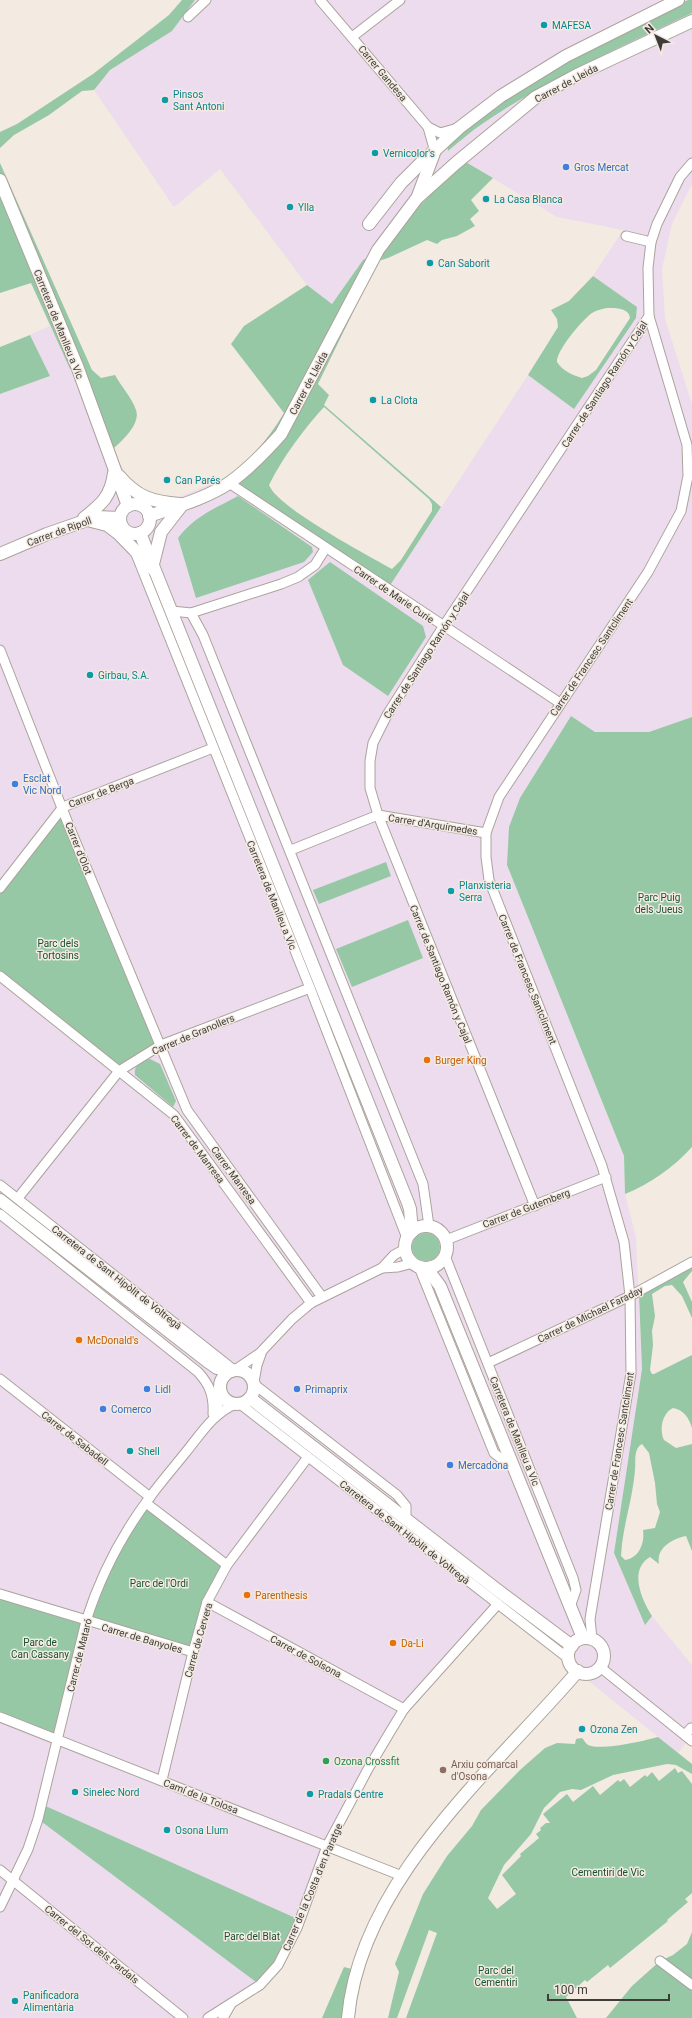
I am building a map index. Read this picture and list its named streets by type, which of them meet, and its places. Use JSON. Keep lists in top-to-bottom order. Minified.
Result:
{"streets":{"street":["Carrer Gandesa","Carrer de Lleida","Carretera de Manlleu a Vic","Carrer de Santiago Ramón y Cajal","Carrer de Ripoll","Carrer de Marie Curie","Carrer de Francesc Santcliment","Carrer de Berga","Carrer d'Arquímedes","Carrer d'Olot","Carrer de Granollers","Carrer de Manresa","Carrer Manresa","Carrer de Gutemberg","Carretera de Sant Hipòlit de Voltregà","Carrer de Michael Faraday","Carrer de Sabadell","Carrer de Banyoles","Carrer de Cervera","Carrer de Mataró","Carrer de Solsona","Camí de la Tolosa","Carrer de la Costa d'en Paratge","Carrer del Sot dels Pardals"]},"crossings":[["Carrer Gandesa","Carrer de Lleida"],["Carrer de Lleida","Carretera de Manlleu a Vic"],["Carrer de Lleida","Carrer de Ripoll"],["Carrer de Lleida","Carrer de Marie Curie"],["Carretera de Manlleu a Vic","Carrer de Ripoll"],["Carretera de Manlleu a Vic","Carrer de Francesc Santcliment"],["Carretera de Manlleu a Vic","Carrer de Berga"],["Carretera de Manlleu a Vic","Carrer de Granollers"],["Carretera de Manlleu a Vic","Carrer de Gutemberg"],["Carretera de Manlleu a Vic","Carretera de Sant Hipòlit de Voltregà"],["Carretera de Manlleu a Vic","Carrer de Michael Faraday"],["Carrer de Santiago Ramón y Cajal","Carrer de Marie Curie"],["Carrer de Santiago Ramón y Cajal","Carrer de Francesc Santcliment"],["Carrer de Santiago Ramón y Cajal","Carrer d'Arquímedes"],["Carrer de Santiago Ramón y Cajal","Carrer de Gutemberg"],["Carrer de Marie Curie","Carrer de Francesc Santcliment"],["Carrer de Francesc Santcliment","Carrer d'Arquímedes"],["Carrer de Francesc Santcliment","Carrer de Gutemberg"],["Carrer de Francesc Santcliment","Carretera de Sant Hipòlit de Voltregà"],["Carrer de Francesc Santcliment","Carrer de Michael Faraday"],["Carrer de Berga","Carrer d'Olot"],["Carrer d'Olot","Carrer de Granollers"],["Carrer d'Olot","Carrer Manresa"],["Carrer de Granollers","Carrer de Manresa"],["Carrer de Granollers","Carrer Manresa"],["Carrer de Granollers","Carretera de Sant Hipòlit de Voltregà"],["Carretera de Sant Hipòlit de Voltregà","Carrer de Cervera"],["Carretera de Sant Hipòlit de Voltregà","Carrer de Mataró"],["Carretera de Sant Hipòlit de Voltregà","Carrer de la Costa d'en Paratge"],["Carrer de Sabadell","Carrer de Cervera"],["Carrer de Sabadell","Carrer de Mataró"],["Carrer de Banyoles","Carrer de Cervera"],["Carrer de Banyoles","Carrer de Mataró"],["Carrer de Cervera","Carrer de Solsona"],["Carrer de Cervera","Camí de la Tolosa"],["Carrer de Mataró","Camí de la Tolosa"],["Carrer de Mataró","Carrer del Sot dels Pardals"],["Carrer de Solsona","Carrer de la Costa d'en Paratge"],["Camí de la Tolosa","Carrer de la Costa d'en Paratge"]],"parks":["Parc Puig dels Jueus","Parc dels Tortosins","Parc de l'Ordi","Parc de Can Cassany","Cementiri de Vic","Parc del Blat","Parc del Cementiri"],"places":["MAFESA","Pinsos Sant Antoni","Vernicolor's","Gros Mercat","La Casa Blanca","Ylla","Can Saborit","La Clota","Can Parés","Girbau, S.A.","Esclat Vic Nord","Planxisteria Serra","Burger King","McDonald's","Lidl","Primaprix","Comerco","Shell","Mercadona","Parenthesis","Da-Li","Ozona Zen","Ozona Crossfit","Arxiu comarcal d'Osona","Sinelec Nord","Pradals Centre","Osona Llum","Panificadora Alimentària"],"scale_bar":"100 m","north":"top left"}
